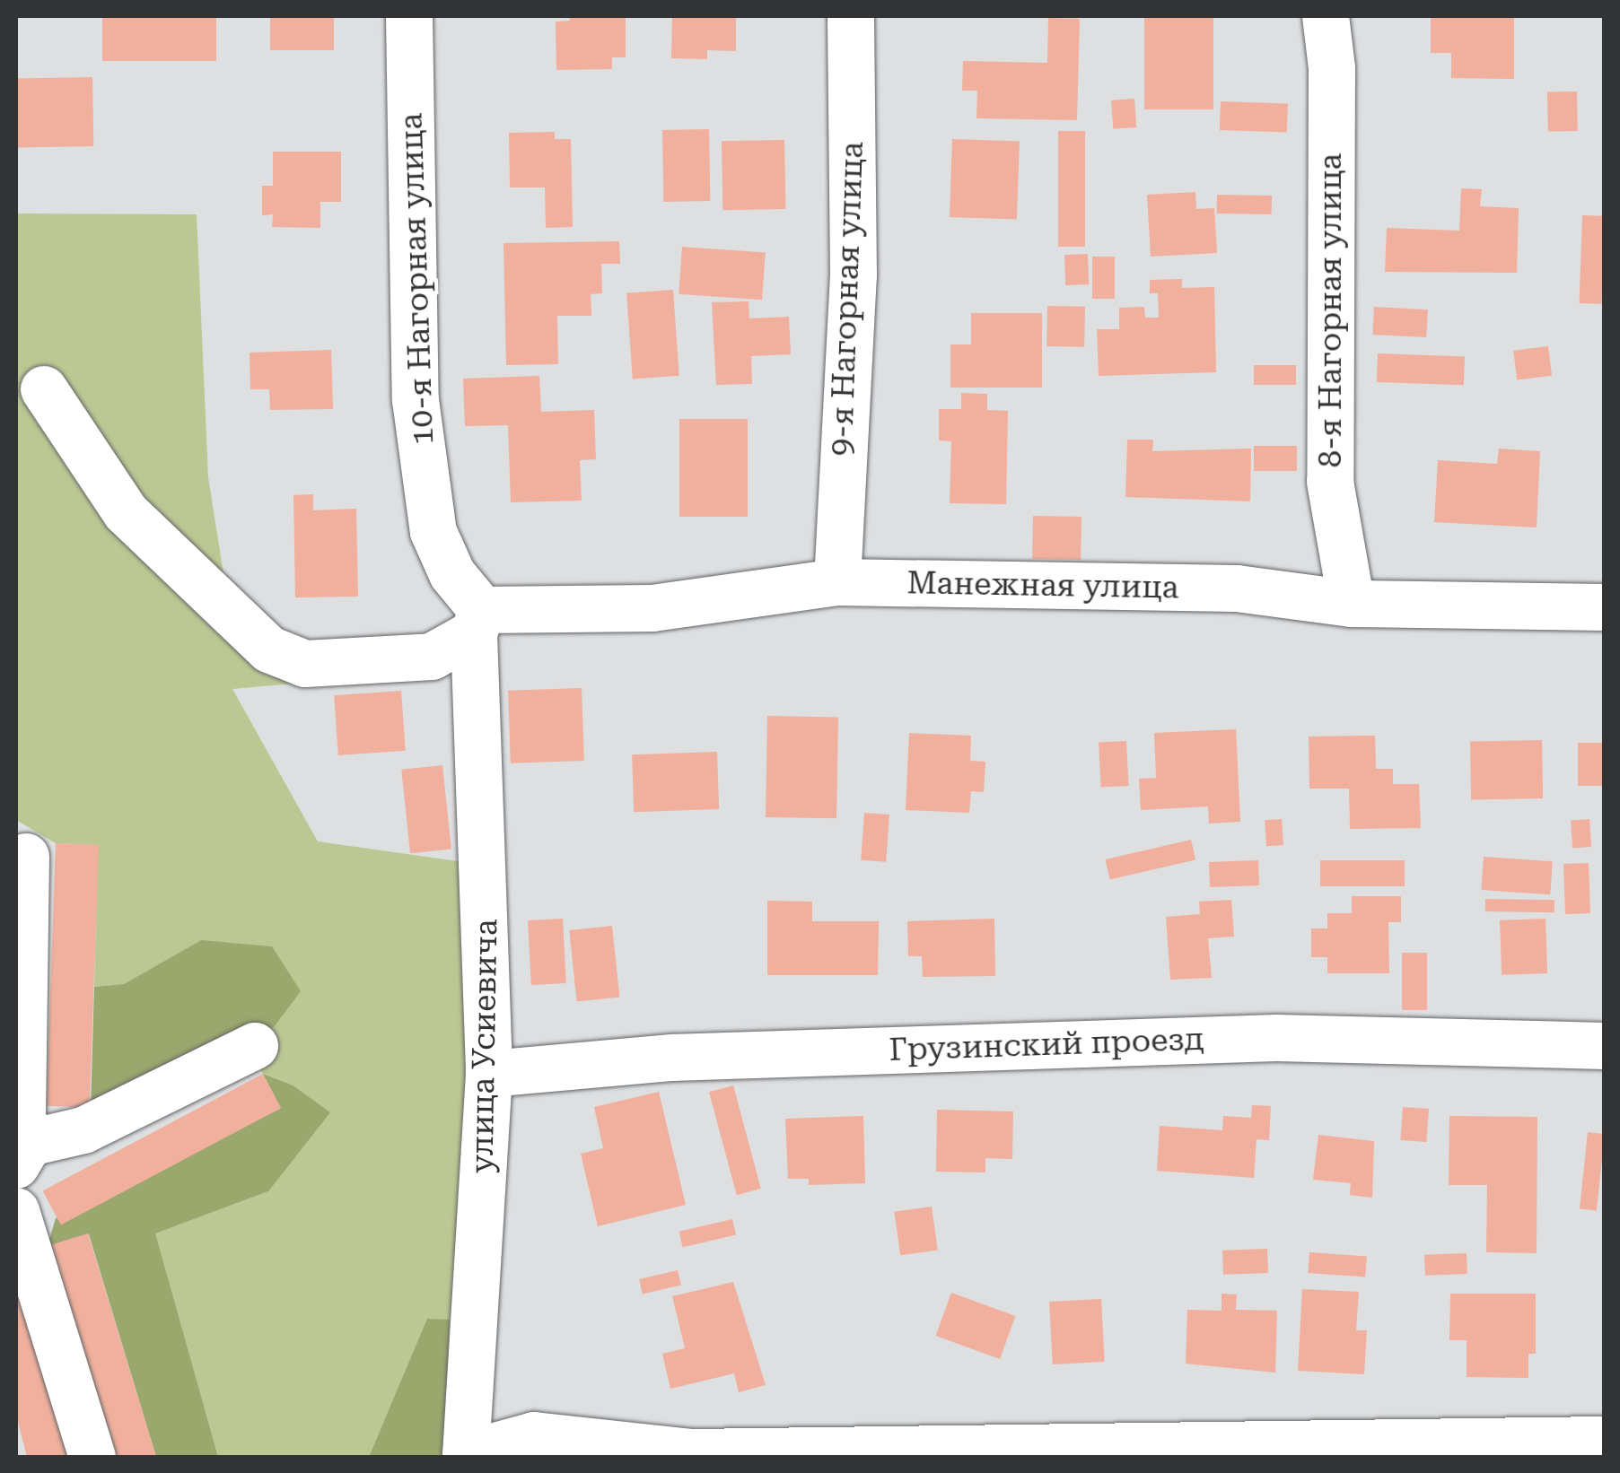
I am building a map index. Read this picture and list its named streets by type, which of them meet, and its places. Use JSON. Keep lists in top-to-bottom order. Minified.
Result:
{"streets":{"street":["10-я Нагорная улица","9-я Нагорная улица","8-я Нагорная улица","Манежная улица","Грузинский проезд","улица Усиевича"]},"crossings":[["10-я Нагорная улица","Манежная улица"],["10-я Нагорная улица","улица Усиевича"],["9-я Нагорная улица","Манежная улица"],["8-я Нагорная улица","Манежная улица"],["Манежная улица","улица Усиевича"],["Грузинский проезд","улица Усиевича"]]}
